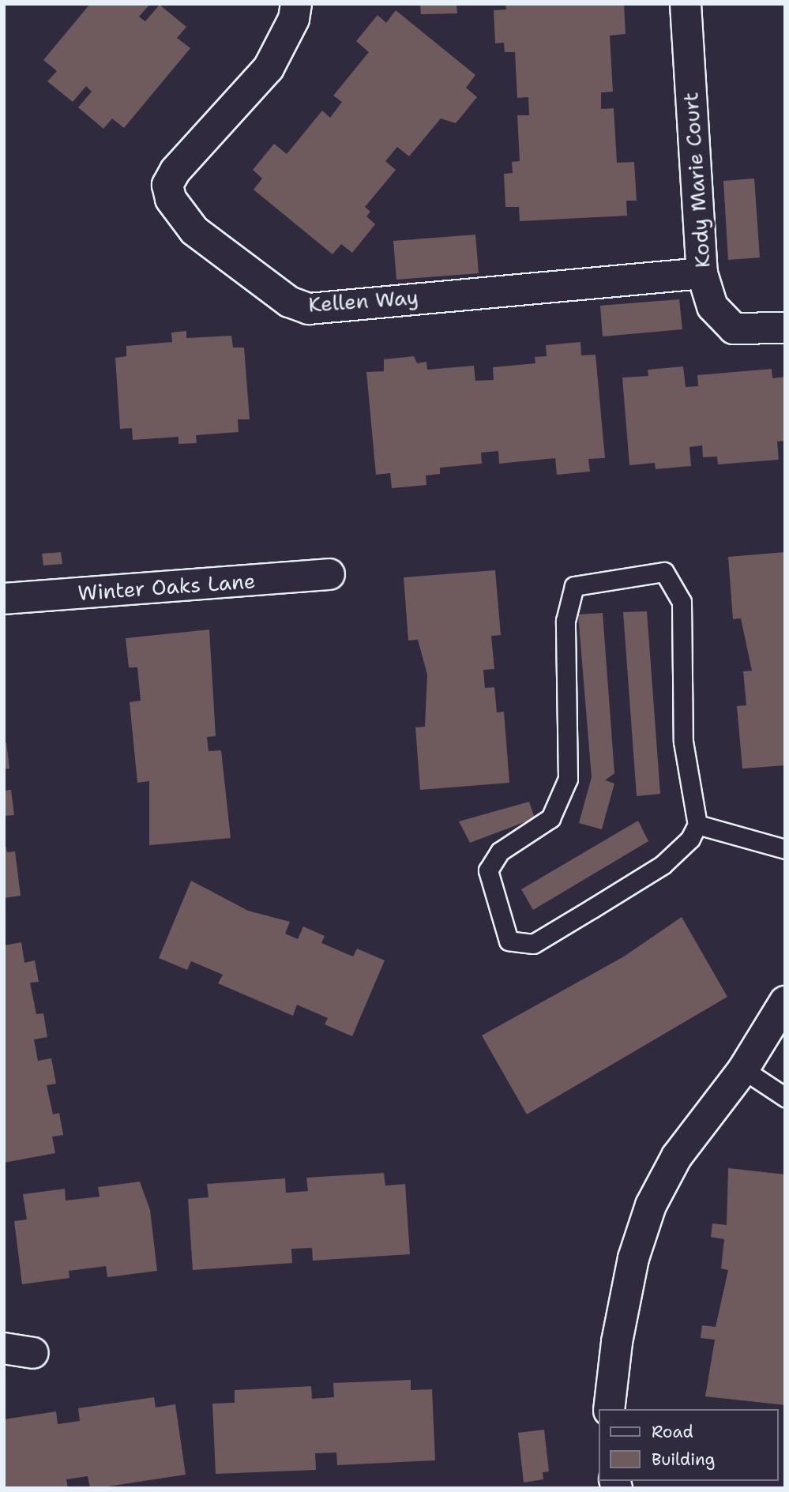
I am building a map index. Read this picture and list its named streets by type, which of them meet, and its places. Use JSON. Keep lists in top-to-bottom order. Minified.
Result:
{"streets":{"street":["Kody Marie Court","Kellen Way","Winter Oaks Lane"]},"crossings":[["Kody Marie Court","Kellen Way"]],"legend":["Road","Building"]}
